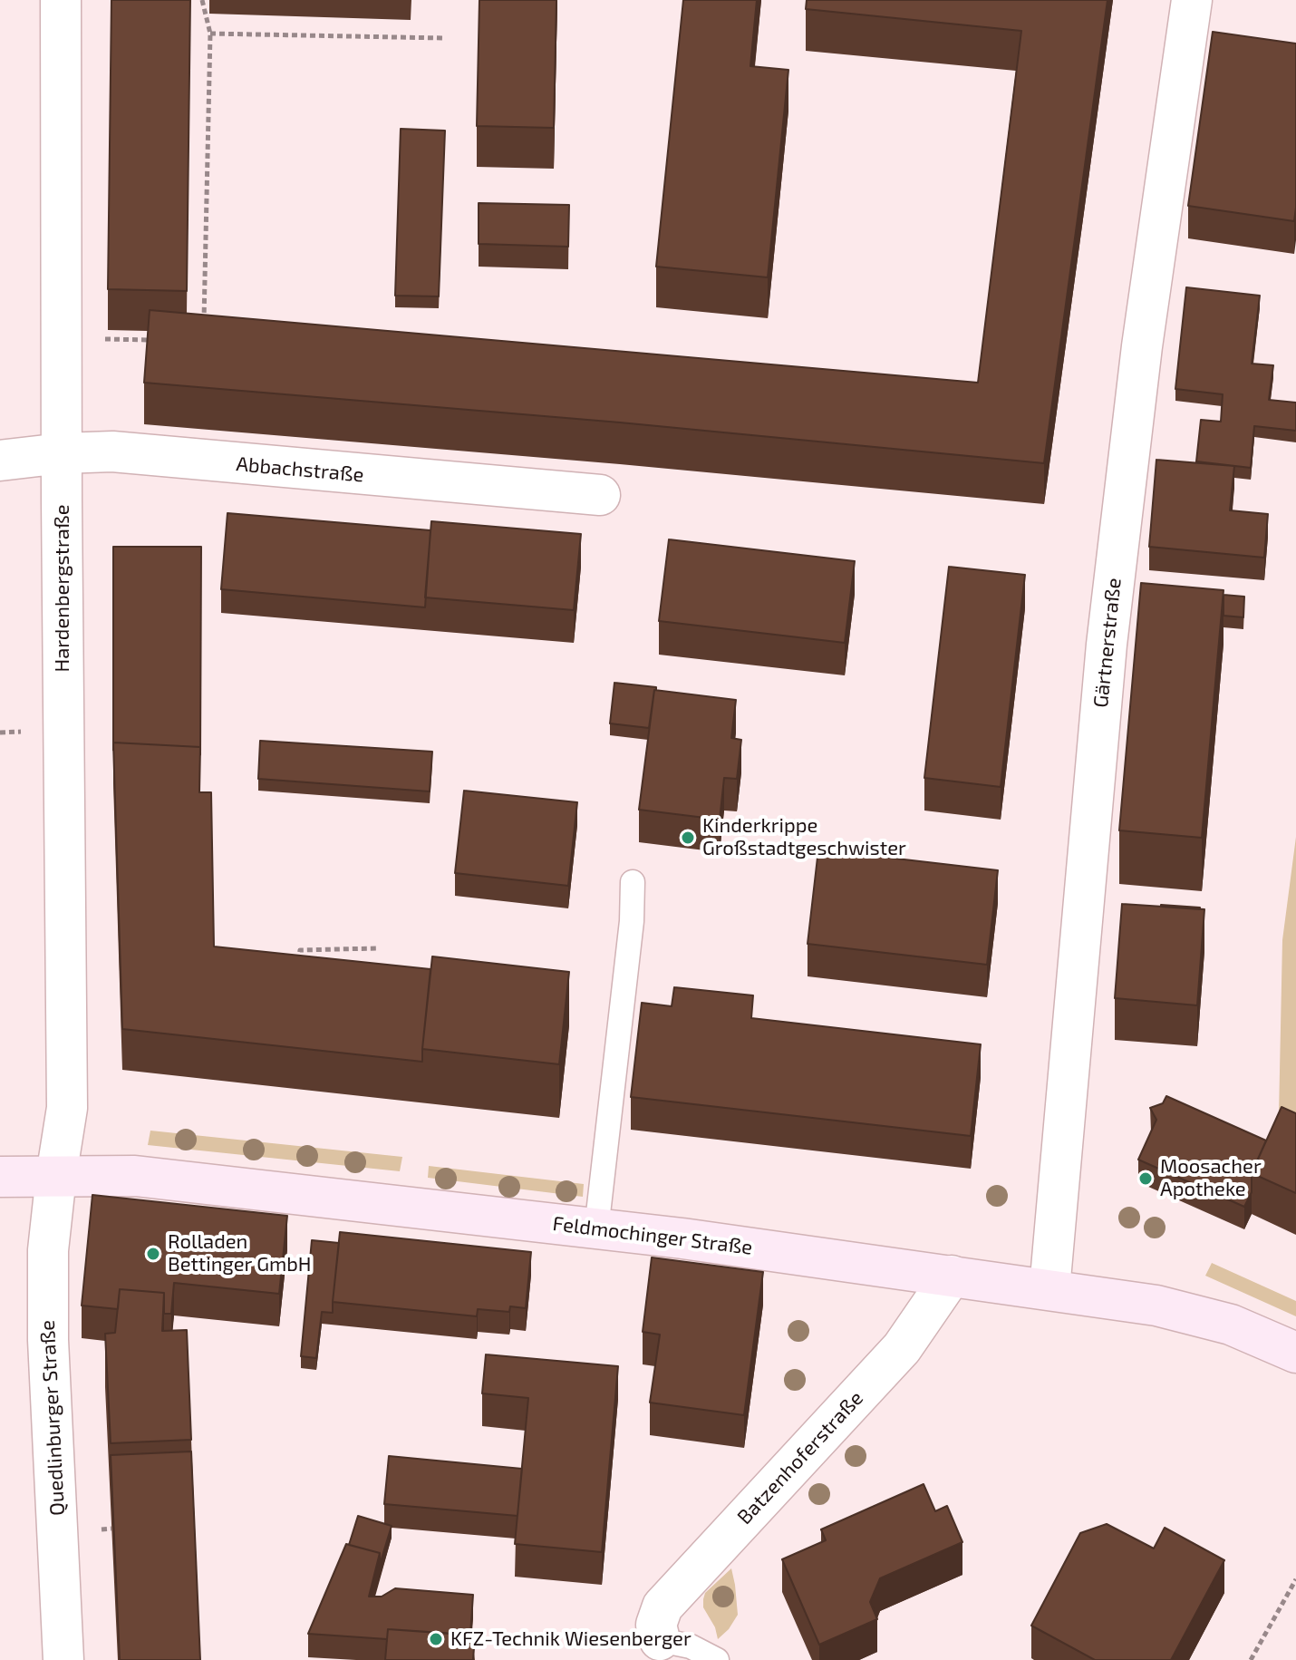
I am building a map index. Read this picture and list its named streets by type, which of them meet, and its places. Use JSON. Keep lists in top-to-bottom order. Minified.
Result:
{"streets":{"street":["Abbachstraße","Hardenbergstraße","Gärtnerstraße","Feldmochinger Straße","Quedlinburger Straße","Batzenhoferstraße"]},"crossings":[["Abbachstraße","Hardenbergstraße"],["Hardenbergstraße","Feldmochinger Straße"],["Hardenbergstraße","Quedlinburger Straße"],["Gärtnerstraße","Feldmochinger Straße"],["Feldmochinger Straße","Quedlinburger Straße"],["Feldmochinger Straße","Batzenhoferstraße"]],"places":["Kinderkrippe Großstadtgeschwister","Moosacher Apotheke","Rolladen Bettinger GmbH","KFZ-Technik Wiesenberger"]}
